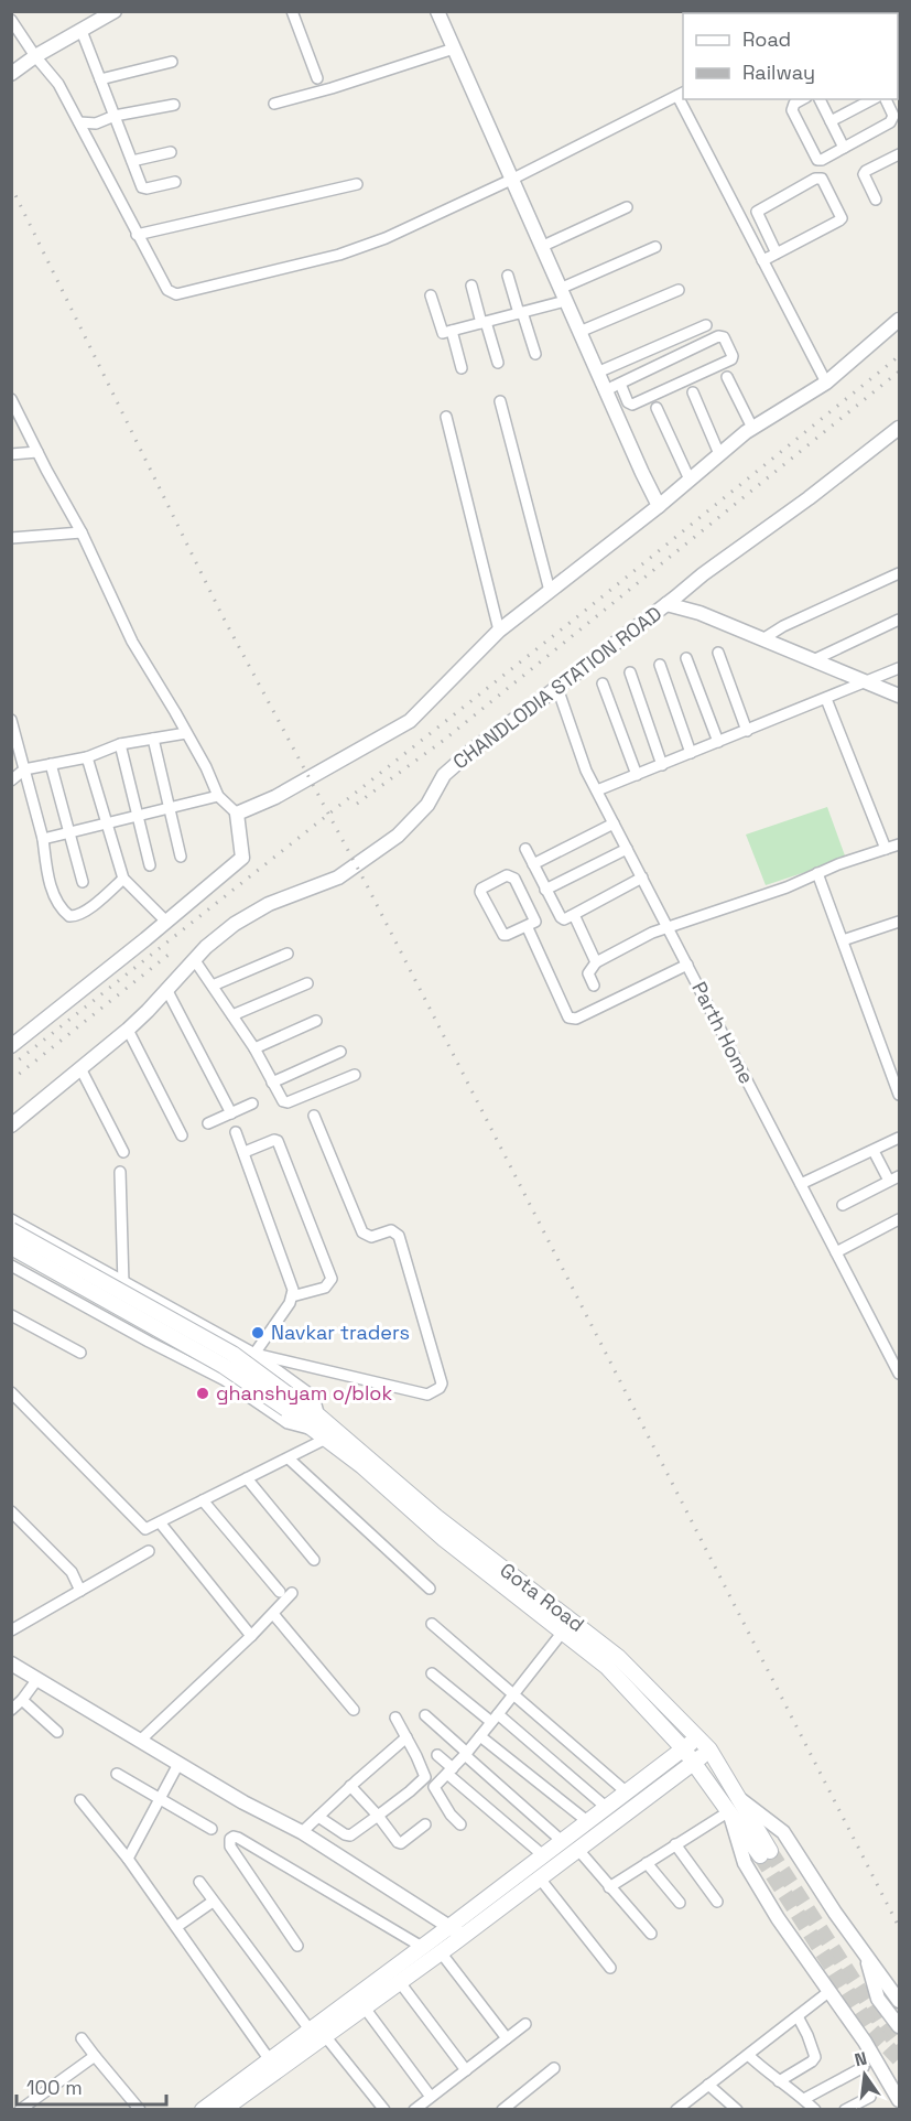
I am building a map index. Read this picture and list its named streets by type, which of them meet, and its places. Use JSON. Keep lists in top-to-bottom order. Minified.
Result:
{"streets":{"main road":["Gota Road"],"street":["CHANDLODIA STATION ROAD","Parth Home"]},"crossings":[["CHANDLODIA STATION ROAD","Parth Home"]],"places":["Navkar traders","ghanshyam o/blok"],"legend":["Road","Railway"],"scale_bar":"100 m","north":"top"}
